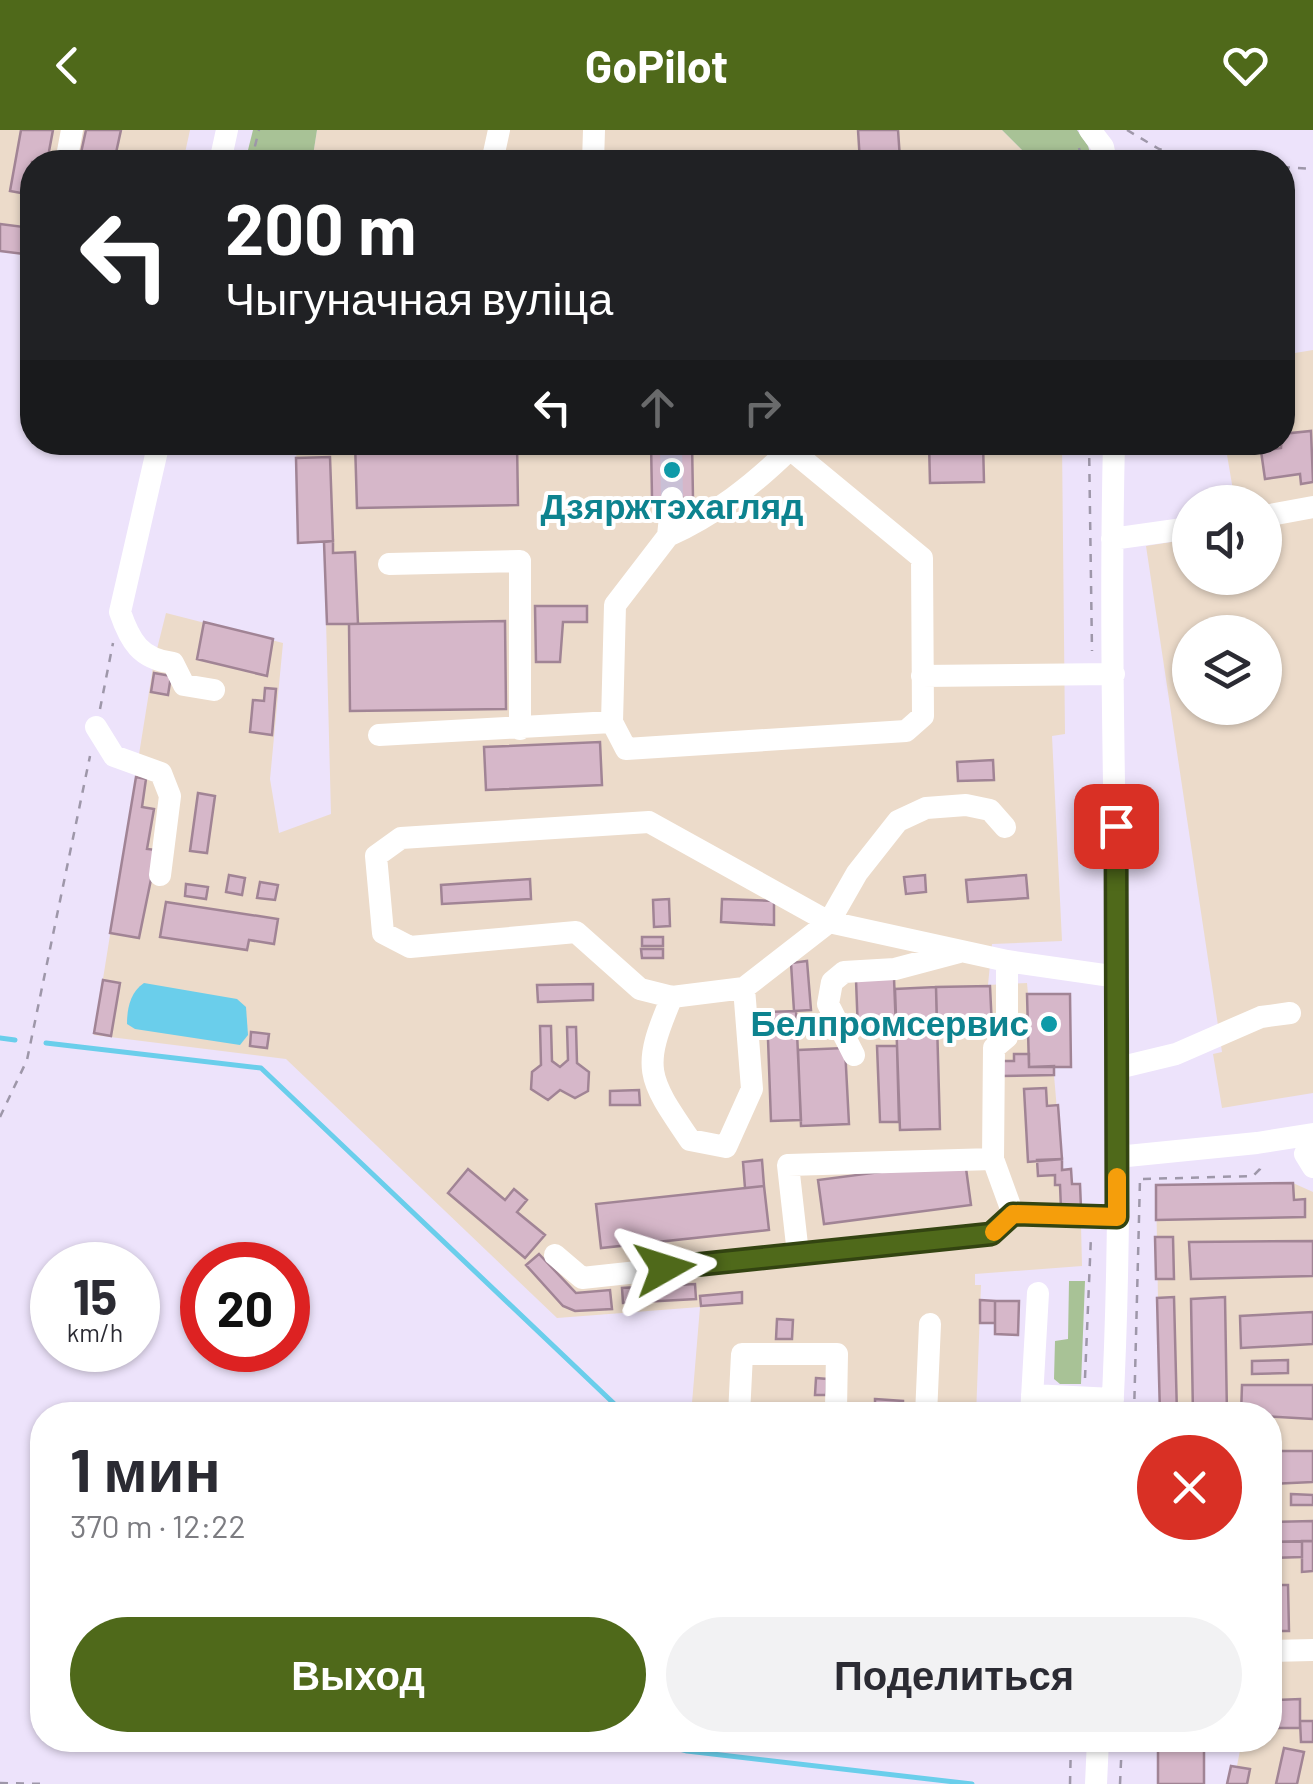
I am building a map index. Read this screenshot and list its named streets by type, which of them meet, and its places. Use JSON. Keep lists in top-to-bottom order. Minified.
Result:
{"places":["Дзяржтэхагляд","Белпромсервис"],"page":{"header":"GoPilot","turn":["200 m","Чыгуначная вуліца"],"speed":"15 km/h","limit":"20","heading":["1 мин","370 m · 12:22"],"buttons":["Выход","Поделиться"]}}
